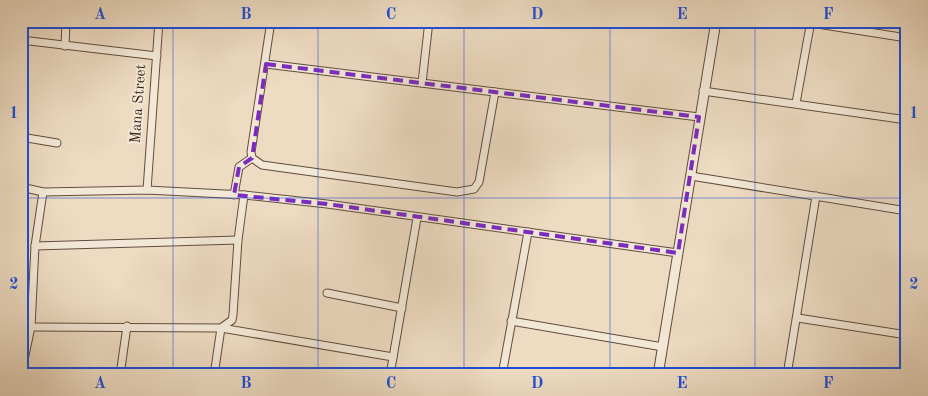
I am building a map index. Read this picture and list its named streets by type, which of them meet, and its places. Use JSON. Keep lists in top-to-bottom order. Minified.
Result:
{"streets":{"street":["Mana Street"]},"grid":{"columns":["A","B","C","D","E","F"],"rows":["1","2"]}}
